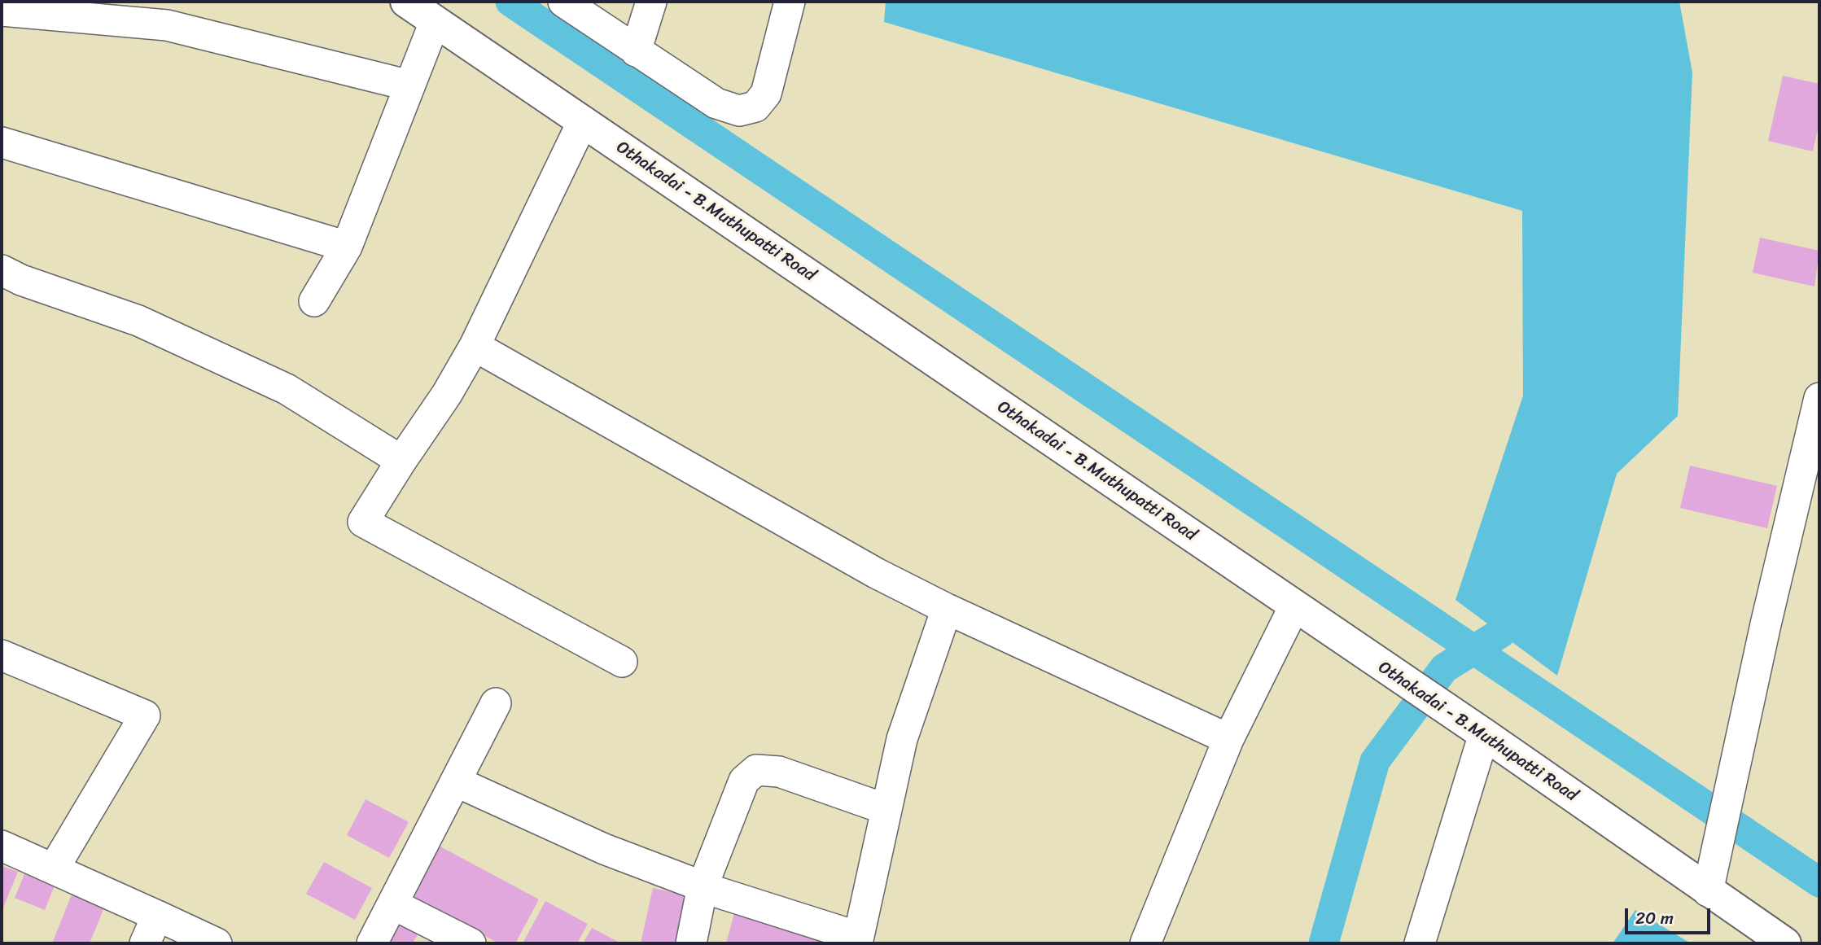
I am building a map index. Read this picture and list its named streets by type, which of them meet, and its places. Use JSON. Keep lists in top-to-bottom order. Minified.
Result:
{"streets":{"main road":["Othakadai - B.Muthupatti Road"]},"scale_bar":"20 m"}
